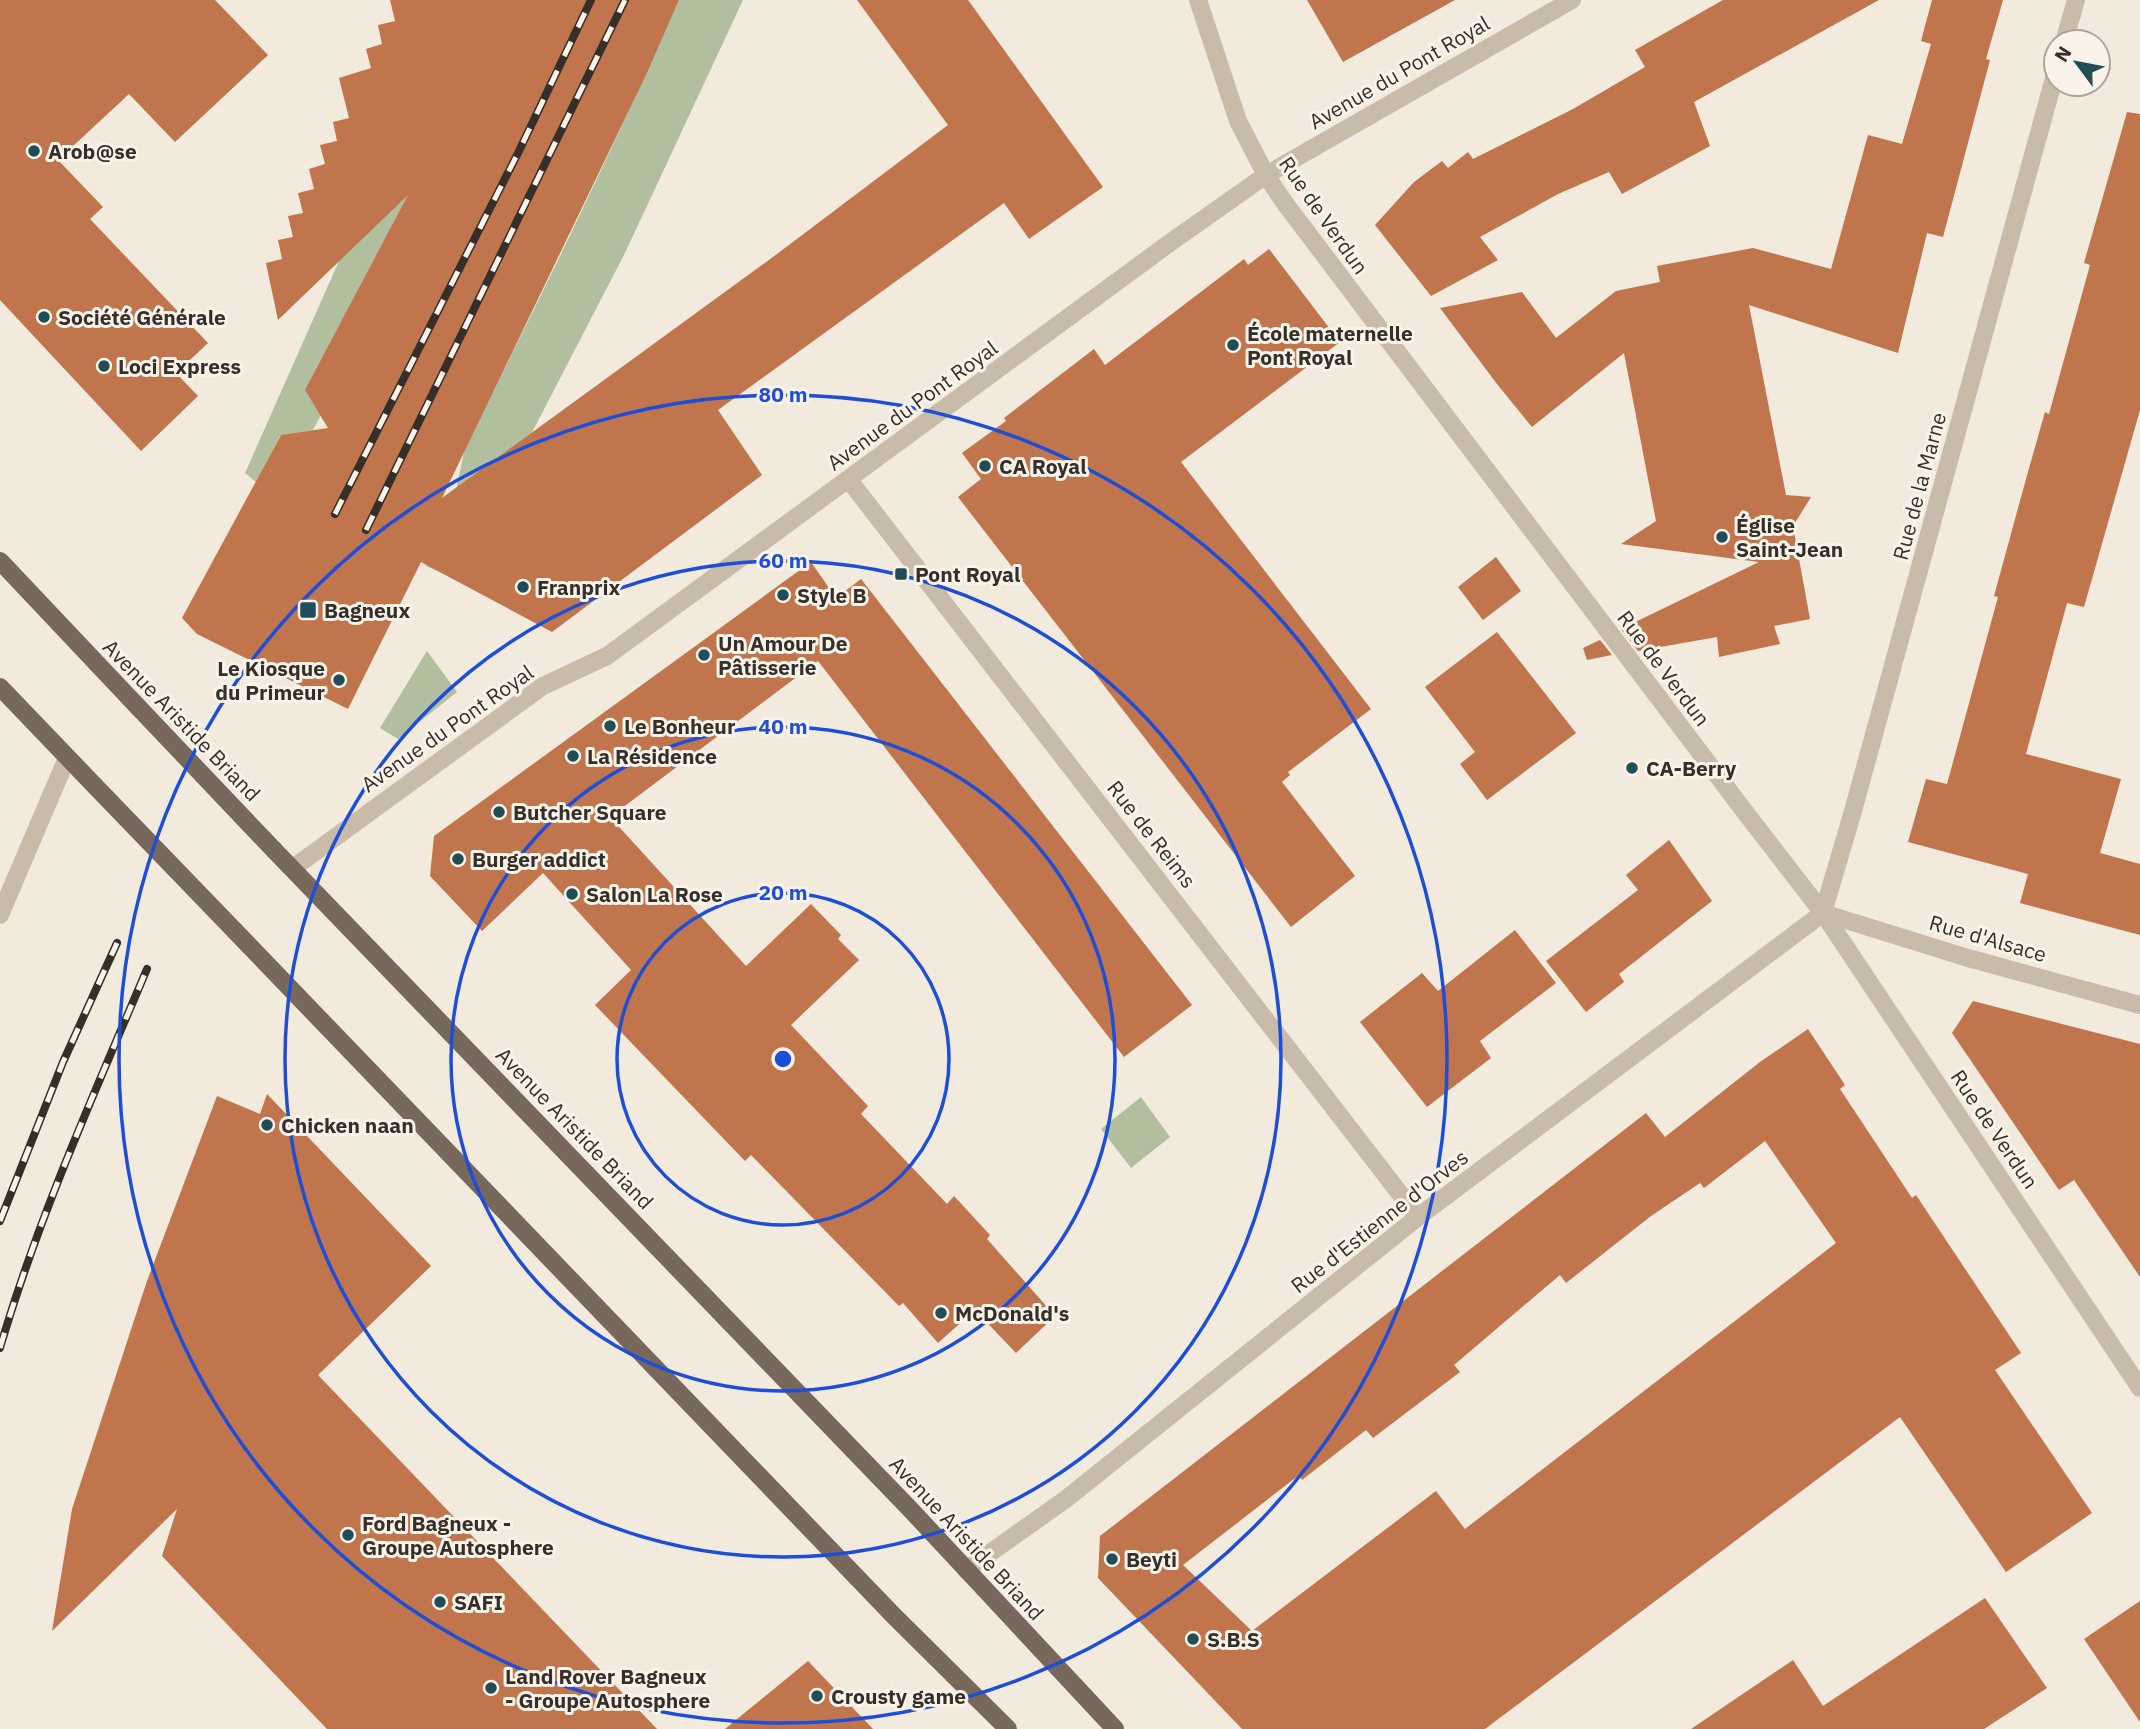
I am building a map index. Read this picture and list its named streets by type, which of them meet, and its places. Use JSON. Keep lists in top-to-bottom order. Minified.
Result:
{"streets":{"main road":["Avenue Aristide Briand"],"street":["Avenue du Pont Royal","Rue de Verdun","Rue de la Marne","Rue de Reims","Rue d'Alsace","Rue d'Estienne d'Orves"]},"crossings":[["Avenue du Pont Royal","Rue de Verdun"],["Avenue du Pont Royal","Avenue Aristide Briand"],["Avenue du Pont Royal","Rue de Reims"],["Rue de Verdun","Rue de la Marne"],["Rue de Verdun","Rue d'Alsace"],["Rue de Verdun","Rue d'Estienne d'Orves"],["Rue de la Marne","Rue d'Alsace"],["Rue de la Marne","Rue d'Estienne d'Orves"],["Avenue Aristide Briand","Rue d'Estienne d'Orves"],["Rue de Reims","Rue d'Estienne d'Orves"],["Rue d'Alsace","Rue d'Estienne d'Orves"]],"places":{"other":["Arob@se","Société Générale","École maternelle Pont Royal","Loci Express","CA Royal","Église Saint-Jean","Franprix","Style B","Un Amour De Pâtisserie","Le Kiosque du Primeur","Le Bonheur","La Résidence","CA-Berry","Butcher Square","Burger addict","Salon La Rose","Chicken naan","McDonald's","Ford Bagneux - Groupe Autosphere","Beyti","SAFI","S.B.S","Land Rover Bagneux - Groupe Autosphere","Crousty game"],"transit":["Pont Royal","Bagneux"]},"north":"top left","rings":["80 m","60 m","40 m","20 m"]}
